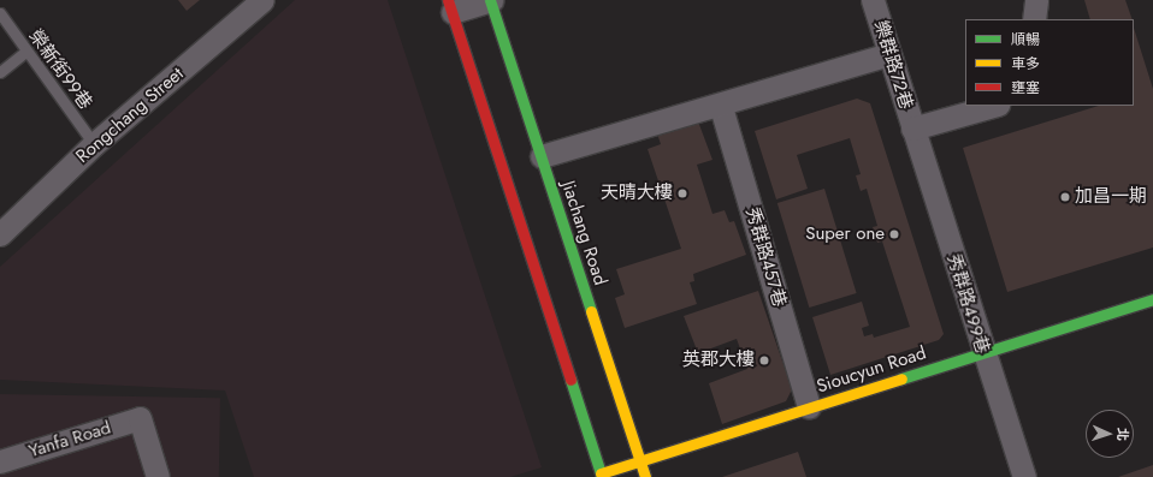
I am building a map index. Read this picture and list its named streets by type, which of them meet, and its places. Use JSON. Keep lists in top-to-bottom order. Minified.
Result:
{"streets":{"street":["樂群路72巷","Rongchang Street","Jiachang Road","秀群路457巷","秀群路499巷","Sioucyun Road","Yanfa Road"],"lane":["榮新街99巷"]},"crossings":[["樂群路72巷","秀群路499巷"],["榮新街99巷","Rongchang Street"],["Jiachang Road","Sioucyun Road"],["秀群路457巷","Sioucyun Road"],["秀群路499巷","Sioucyun Road"]],"places":["天晴大樓","加昌一期","Super one","英郡大樓"],"legend":["順暢","車多","壅塞"],"north":"right"}
